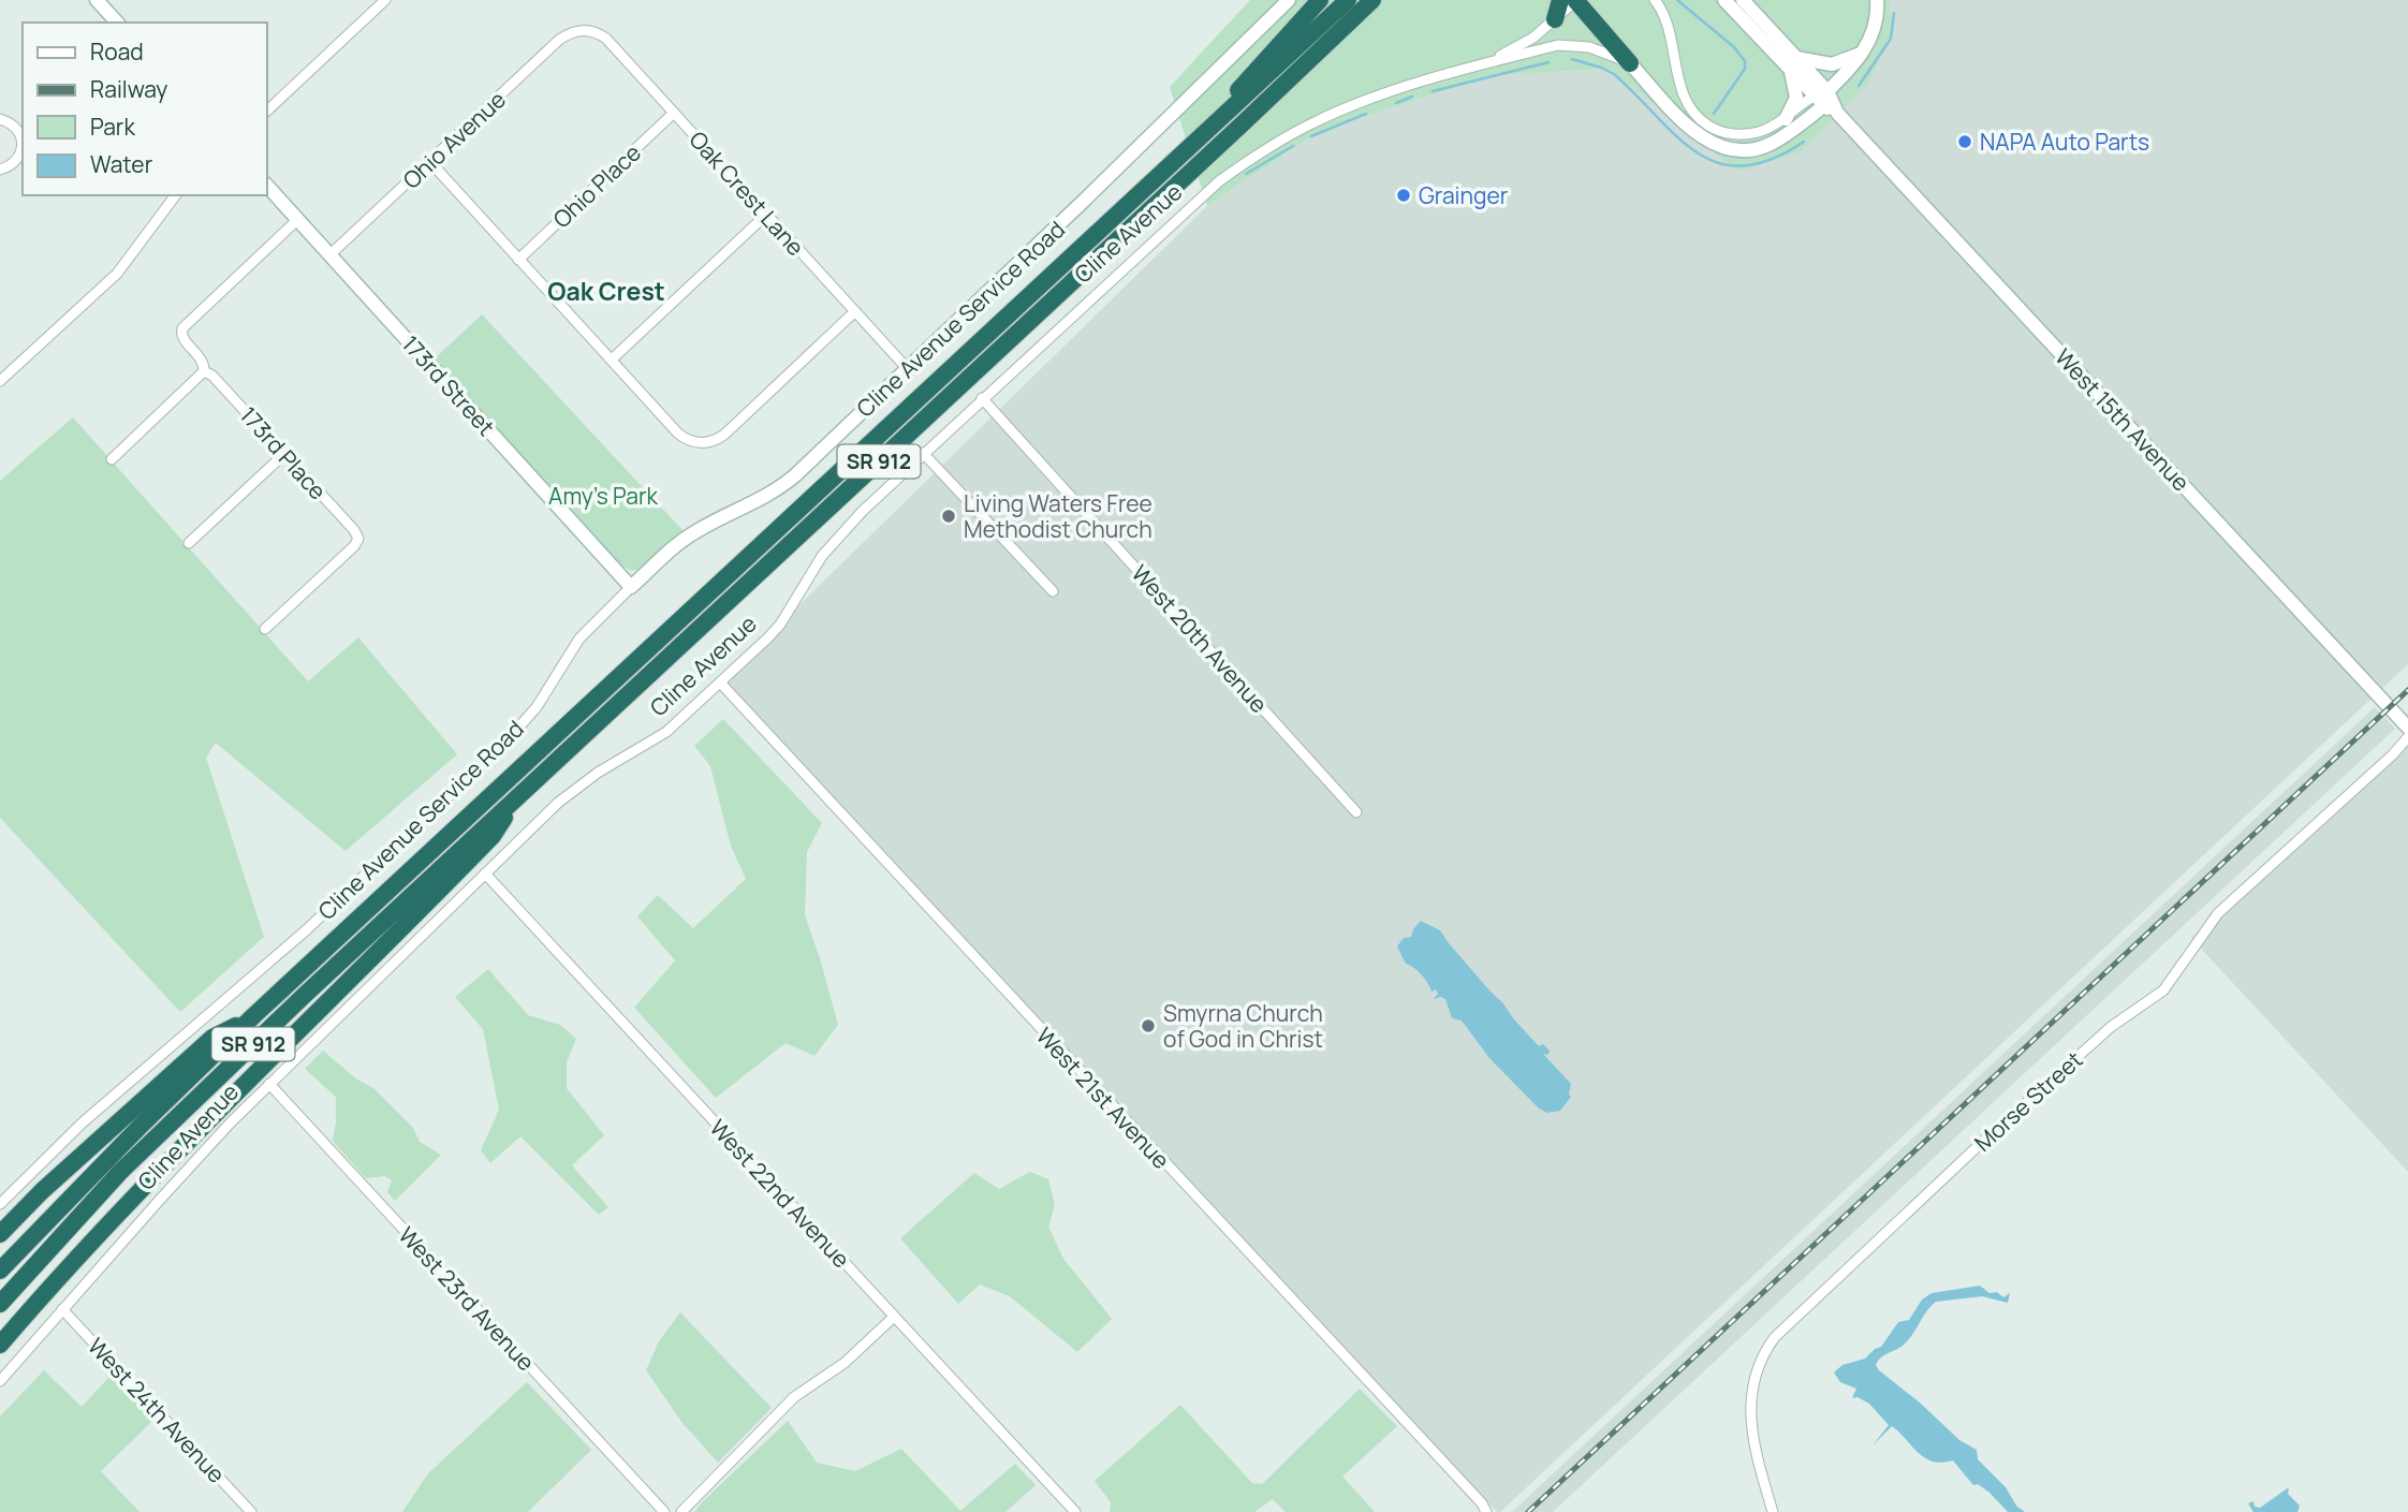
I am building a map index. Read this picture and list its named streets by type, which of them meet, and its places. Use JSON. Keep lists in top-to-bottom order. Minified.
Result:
{"streets":{"highway":["Cline Avenue","SR 912"],"main road":["Cline Avenue Service Road","173rd Street","West 15th Avenue"],"street":["Ohio Avenue","Ohio Place","Oak Crest Lane","173rd Place","West 20th Avenue","West 21st Avenue","Morse Street","West 22nd Avenue","West 23rd Avenue","West 24th Avenue"]},"crossings":[["Ohio Avenue","Oak Crest Lane"],["Ohio Avenue","173rd Street"],["Ohio Place","Oak Crest Lane"],["Oak Crest Lane","Cline Avenue Service Road"],["Cline Avenue","West 15th Avenue"],["Cline Avenue","West 20th Avenue"],["Cline Avenue","West 21st Avenue"],["Cline Avenue","West 22nd Avenue"],["Cline Avenue","West 23rd Avenue"],["Cline Avenue","West 24th Avenue"],["Cline Avenue Service Road","173rd Street"],["173rd Street","173rd Place"]],"districts":["Oak Crest"],"parks":["Amy's Park"],"places":["NAPA Auto Parts","Grainger","Living Waters Free Methodist Church","Smyrna Church of God in Christ"],"legend":["Road","Railway","Park","Water"]}
